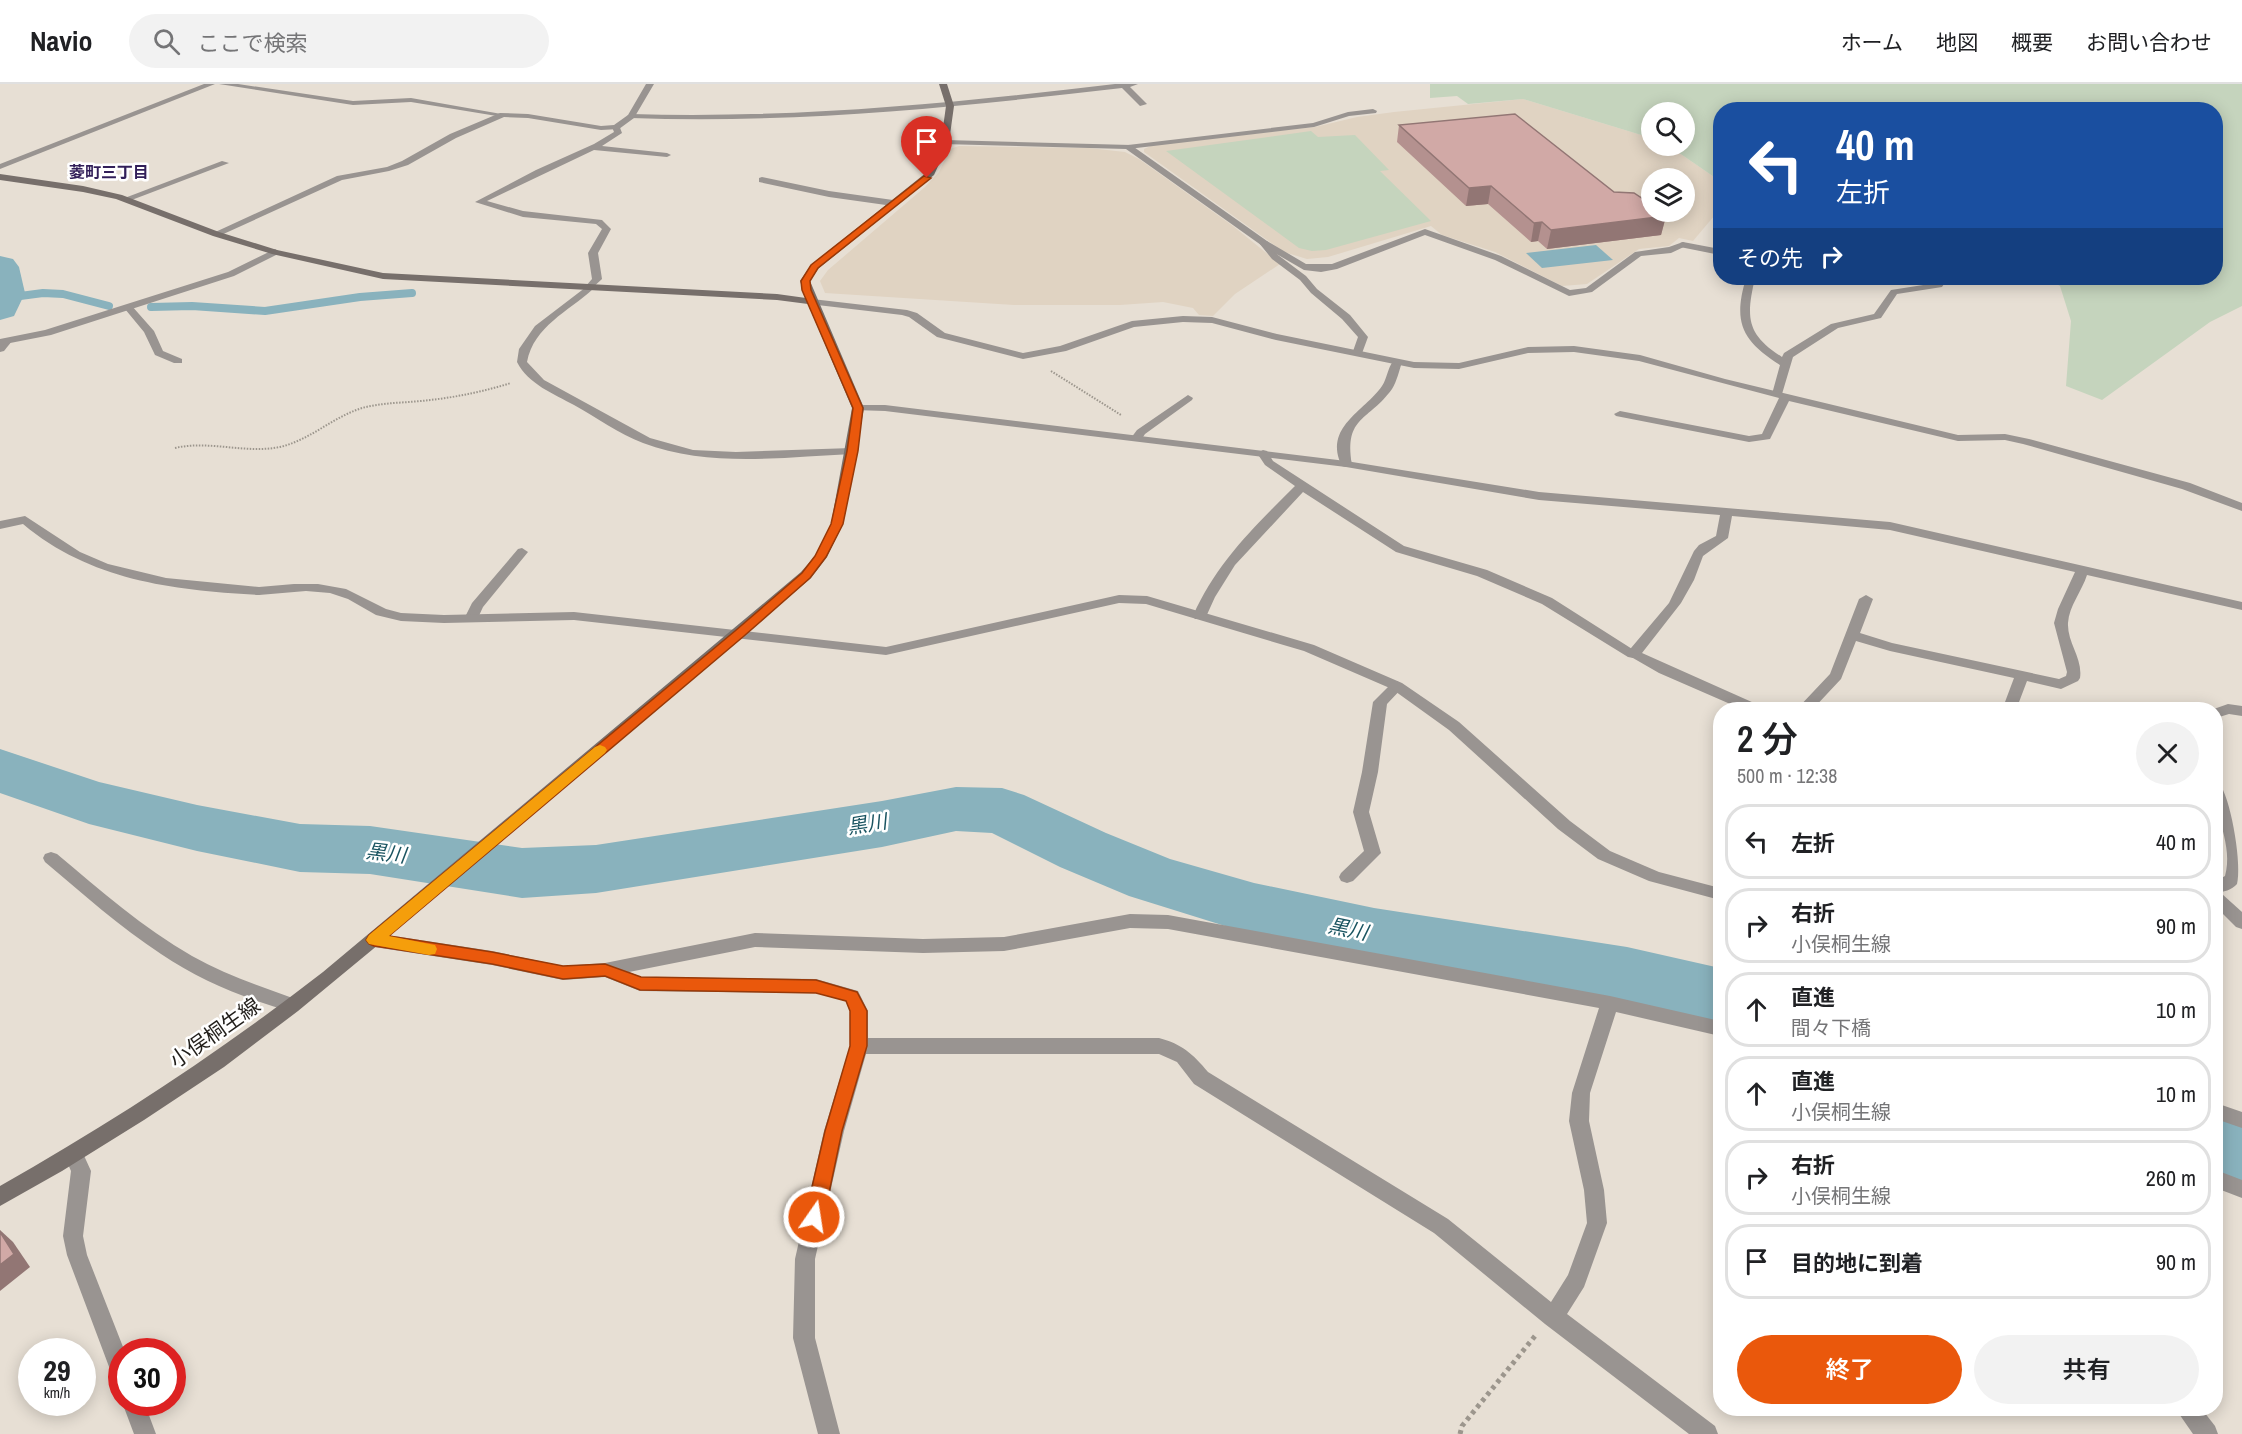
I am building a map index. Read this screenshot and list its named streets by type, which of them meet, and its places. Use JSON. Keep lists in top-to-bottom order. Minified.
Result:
{"streets":{"main road":["小俣桐生線"]},"districts":["菱町三丁目"],"water":["黒川"],"page":{"header":"Navio","search":"ここで検索","nav":["ホーム","地図","概要","お問い合わせ"],"turn":["40 m","左折"],"then":"その先","heading":["2 分","500 m · 12:38"],"list":[{"name":"左折","value":"40 m"},{"name":"右折","note":"小俣桐生線","value":"90 m"},{"name":"直進","note":"間々下橋","value":"10 m"},{"name":"直進","note":"小俣桐生線","value":"10 m"},{"name":"右折","note":"小俣桐生線","value":"260 m"},{"name":"目的地に到着","value":"90 m"}],"buttons":["終了","共有"],"speed":"29 km/h","limit":"30"}}
